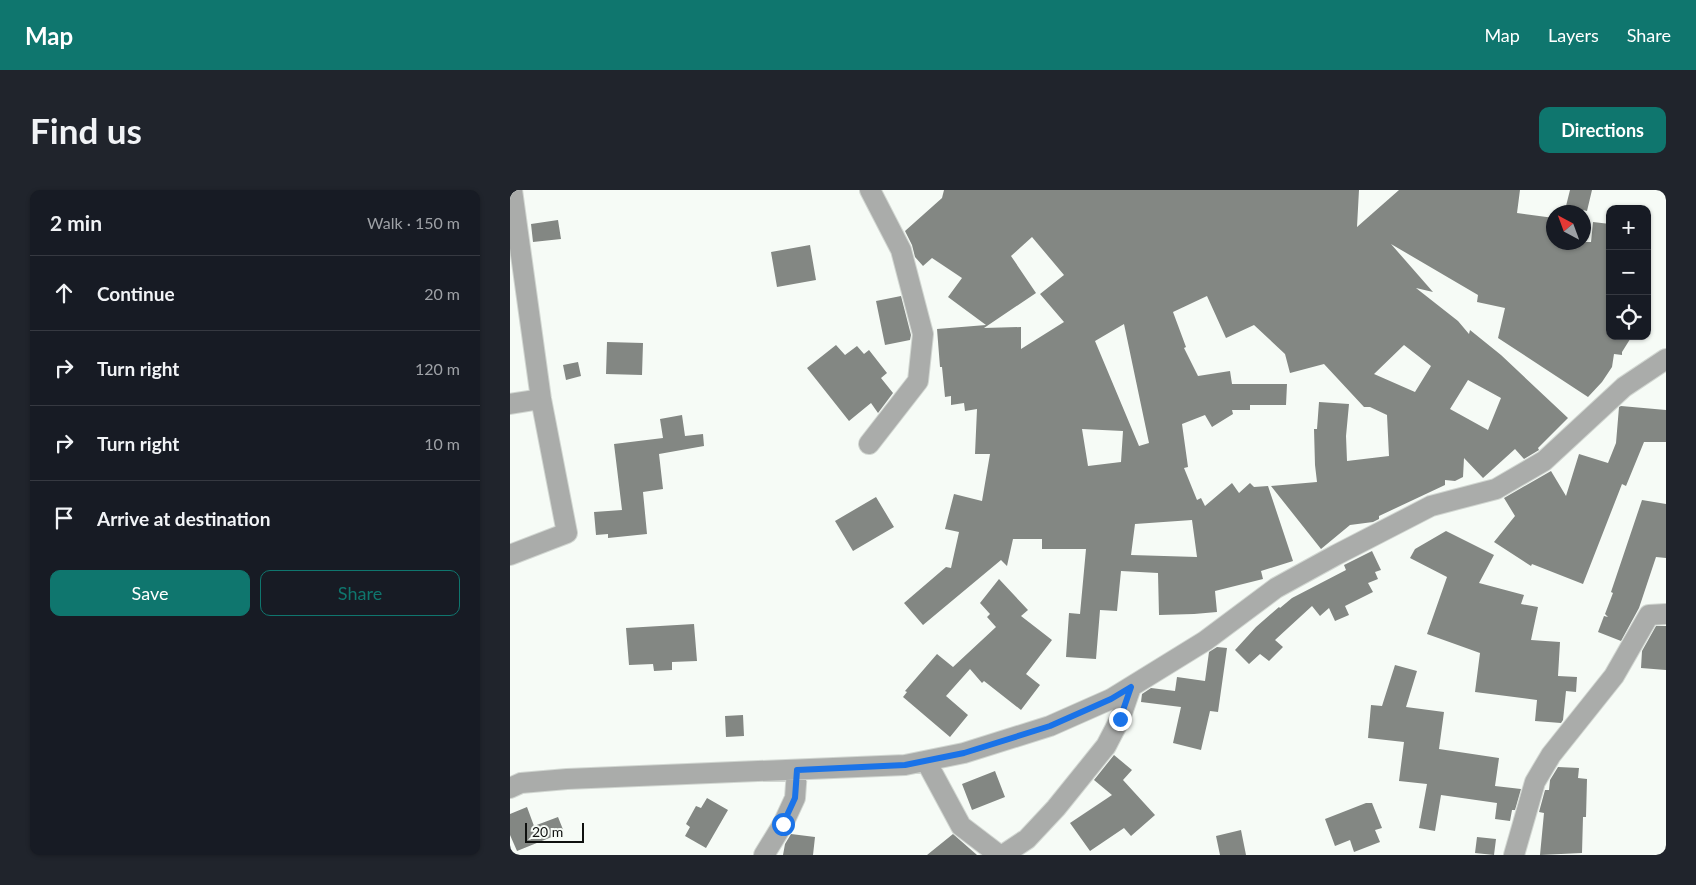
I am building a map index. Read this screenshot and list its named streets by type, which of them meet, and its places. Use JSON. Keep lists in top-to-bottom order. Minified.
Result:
{"scale_bar":"20 m","north":"top left","page":{"header":"Map","nav":["Map","Layers","Share"],"buttons":["Directions",["Save","Share"]],"title":"Find us","heading":["2 min","Walk · 150 m"],"map_buttons":["+","−"],"list":[["Continue","20 m"],["Turn right","120 m"],["Turn right","10 m"],"Arrive at destination"],"scale":"20 m"}}
